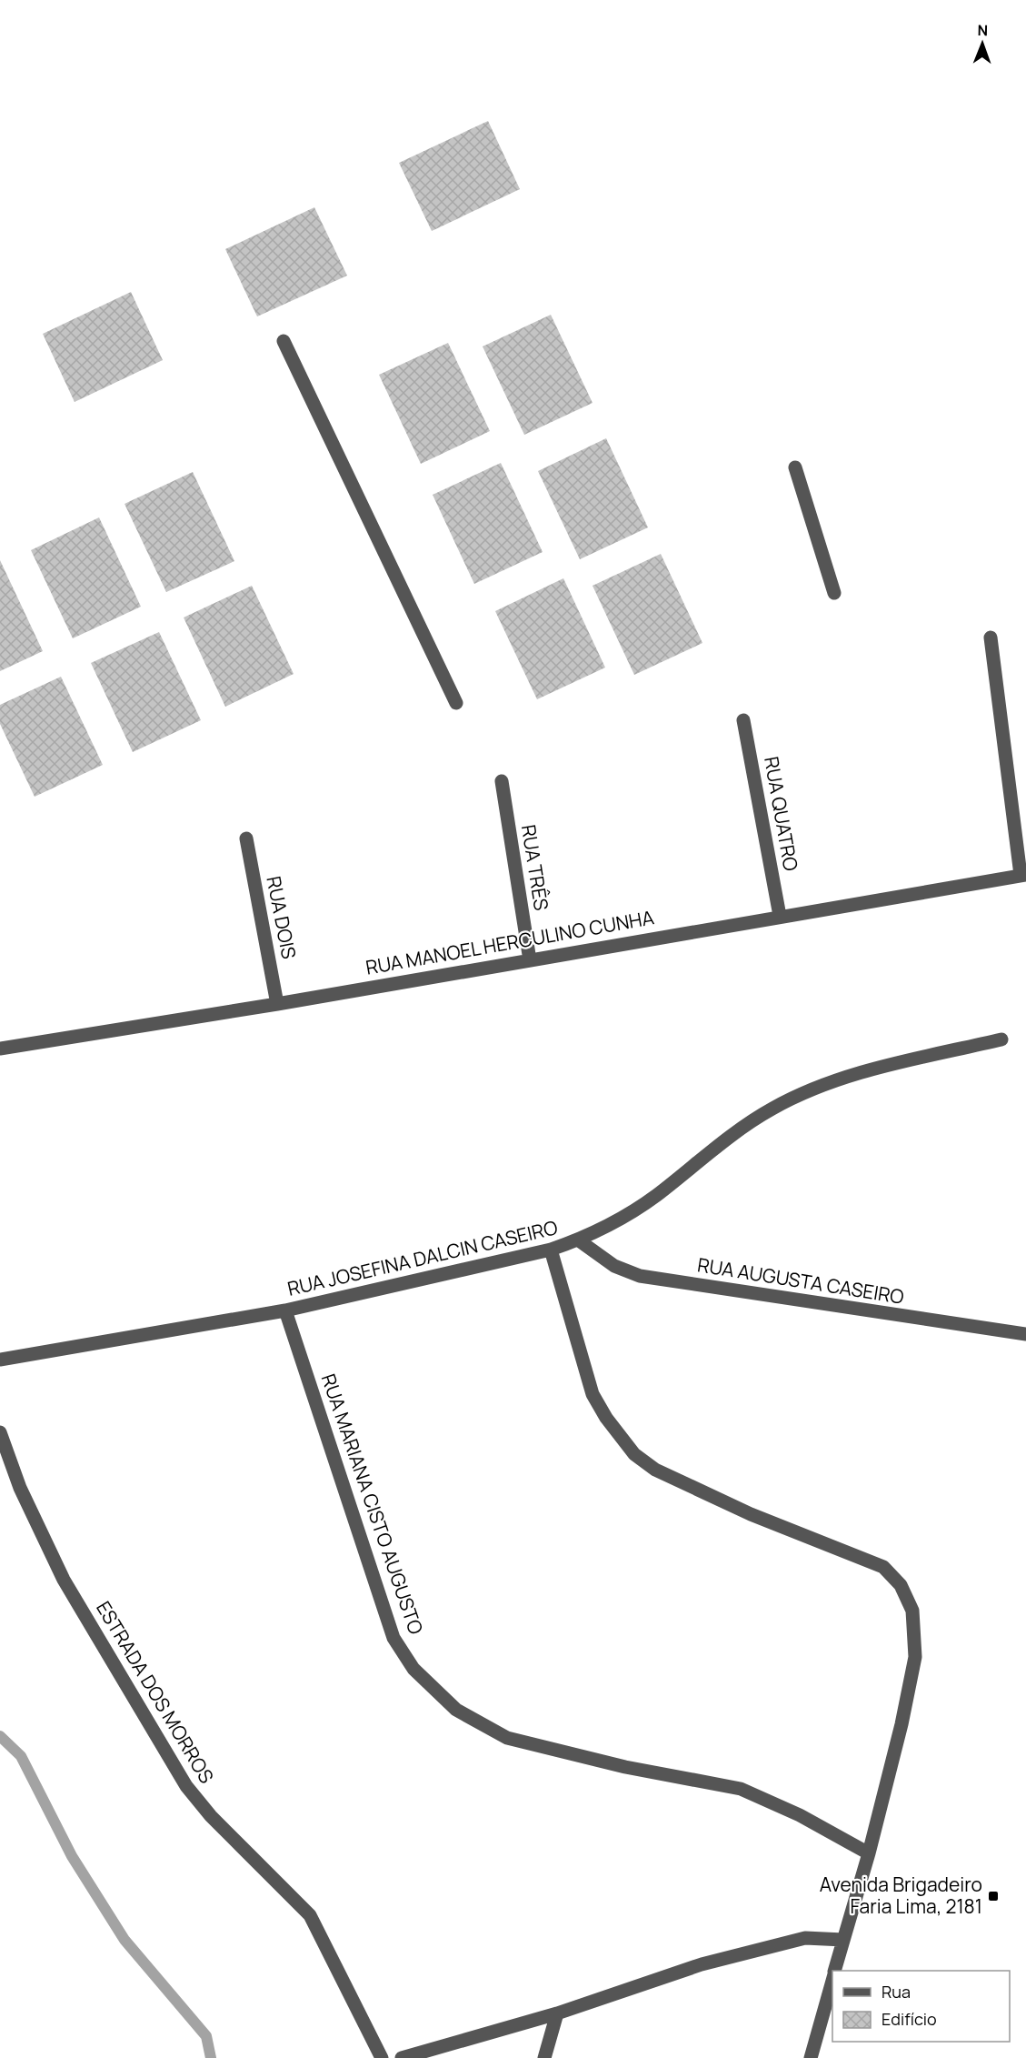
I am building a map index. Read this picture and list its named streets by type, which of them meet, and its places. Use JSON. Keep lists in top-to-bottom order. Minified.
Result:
{"streets":{"street":["RUA QUATRO","RUA TRÊS","RUA DOIS","RUA MANOEL HERCULINO CUNHA","RUA JOSEFINA DALCIN CASEIRO","RUA AUGUSTA CASEIRO","RUA MARIANA CISTO AUGUSTO","ESTRADA DOS MORROS"]},"crossings":[["RUA QUATRO","RUA MANOEL HERCULINO CUNHA"],["RUA TRÊS","RUA MANOEL HERCULINO CUNHA"],["RUA DOIS","RUA MANOEL HERCULINO CUNHA"],["RUA JOSEFINA DALCIN CASEIRO","RUA AUGUSTA CASEIRO"],["RUA JOSEFINA DALCIN CASEIRO","RUA MARIANA CISTO AUGUSTO"]],"places":{"transit":["Avenida Brigadeiro Faria Lima, 2181"]},"legend":["Rua","Edifício"],"north":"top"}
